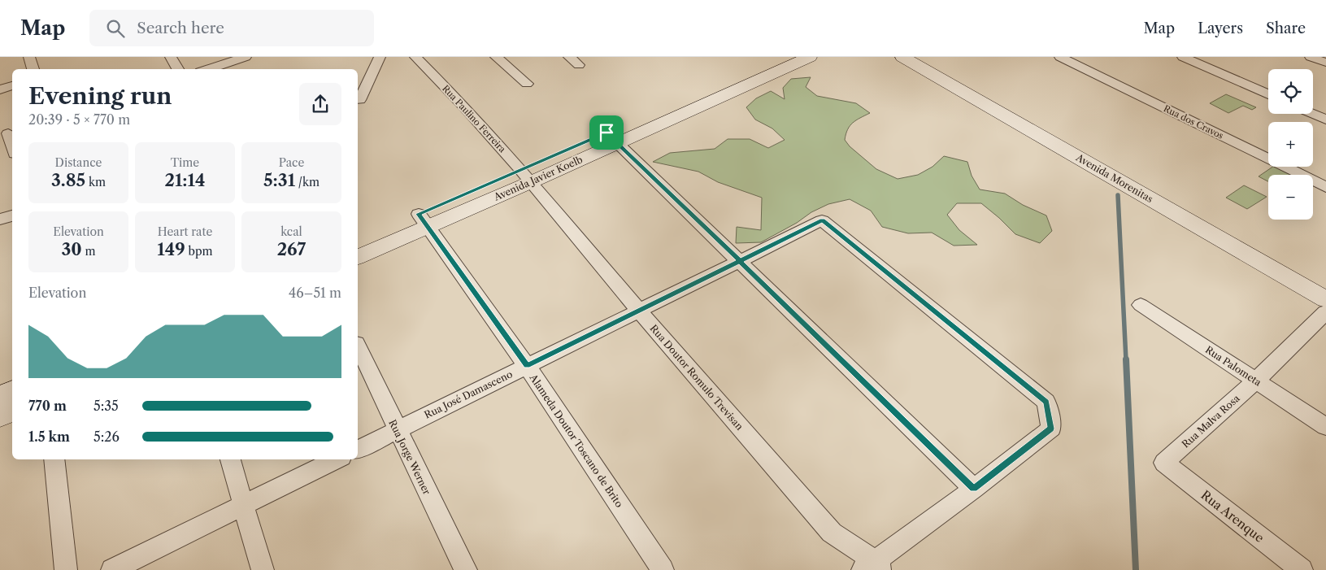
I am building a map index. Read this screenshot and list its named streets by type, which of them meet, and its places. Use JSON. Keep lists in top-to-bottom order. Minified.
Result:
{"streets":{"main road":["Avenida Javier Koelb","Avenida Morenitas"],"street":["Rua Paulino Ferreira","Rua dos Cravos","Rua Palometa","Rua Doutor Romulo Trevisan","Rua José Damasceno","Rua Malva Rosa","Alameda Doutor Toscano de Brito","Rua Jorge Werner","Rua Arenque"]},"crossings":[["Rua Paulino Ferreira","Avenida Javier Koelb"],["Rua Paulino Ferreira","Rua Doutor Romulo Trevisan"],["Avenida Javier Koelb","Rua Doutor Romulo Trevisan"],["Avenida Javier Koelb","Alameda Doutor Toscano de Brito"],["Rua Palometa","Rua Malva Rosa"],["Rua Doutor Romulo Trevisan","Rua José Damasceno"],["Rua José Damasceno","Alameda Doutor Toscano de Brito"],["Rua José Damasceno","Rua Jorge Werner"],["Rua Malva Rosa","Rua Arenque"]],"page":{"header":"Map","search":"Search here","nav":["Map","Layers","Share"],"map_buttons":["+","−"],"heading":["Evening run","20:39 · 5 × 770 m"],"stats":[["Distance","3.85 km"],["Time","21:14"],["Pace","5:31 /km"],["Elevation","30 m"],["Heart rate","149 bpm"],["kcal","267"]],"chart":["Elevation","46–51 m"],"list":[{"name":"770 m","note":"5:35"},{"name":"1.5 km","note":"5:26"}]}}
